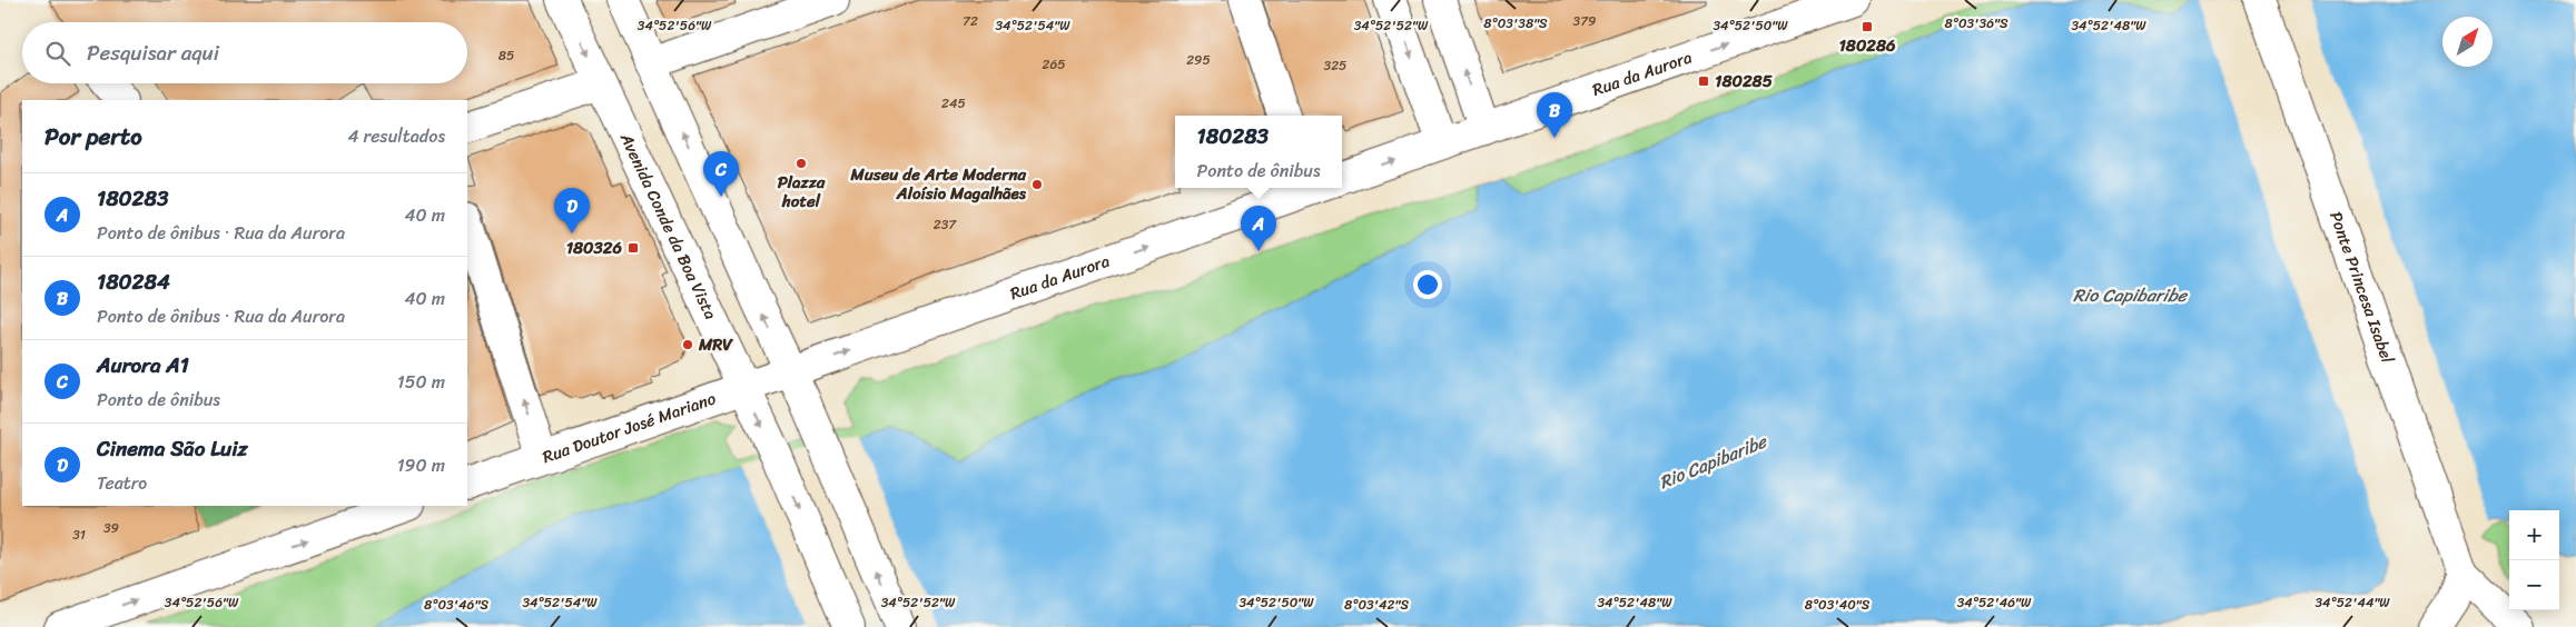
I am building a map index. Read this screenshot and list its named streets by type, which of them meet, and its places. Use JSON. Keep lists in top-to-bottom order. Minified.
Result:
{"streets":{"main road":["Rua da Aurora","Avenida Conde da Boa Vista","Ponte Princesa Isabel","Rua Doutor José Mariano"]},"crossings":[["Rua da Aurora","Rua Doutor José Mariano"],["Avenida Conde da Boa Vista","Rua Doutor José Mariano"]],"one_way":["Rua da Aurora"],"water":["Rio Capibaribe"],"places":{"transit":["180286","180285","180326"],"other":["Plazza hotel","Museu de Arte Moderna Aloísio Magalhães","MRV"]},"house_numbers":["72","379","85","295","265","325","245","237","39","31"],"north":"top right","page":{"search":"Pesquisar aqui","pins":["B","C","D","A"],"heading":["Por perto","4 resultados"],"popup":["180283","Ponto de ônibus"],"list":[{"mark":"A","name":"180283","note":"Ponto de ônibus · Rua da Aurora","value":"40 m"},{"mark":"B","name":"180284","note":"Ponto de ônibus · Rua da Aurora","value":"40 m"},{"mark":"C","name":"Aurora A1","note":"Ponto de ônibus","value":"150 m"},{"mark":"D","name":"Cinema São Luiz","note":"Teatro","value":"190 m"}],"map_buttons":["+","−"]},"coordinates":["8°03'38\"S","8°03'36\"S","34°52'54\"W","34°52'50\"W","34°52'48\"W","34°52'56\"W","34°52'52\"W","34°52'46\"W","34°52'44\"W","8°03'46\"S","8°03'42\"S","8°03'40\"S"]}
